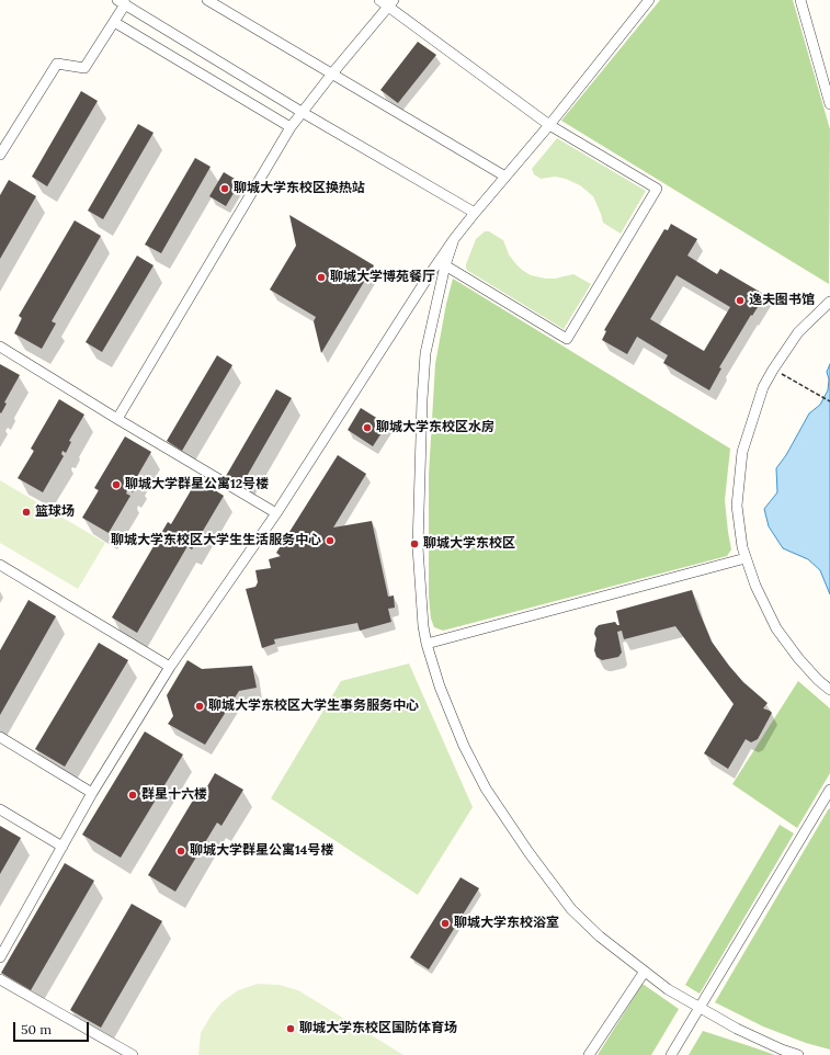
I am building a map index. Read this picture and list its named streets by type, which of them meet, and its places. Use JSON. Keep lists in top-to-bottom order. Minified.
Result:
{"places":["聊城大学东校区换热站","聊城大学博苑餐厅","逸夫图书馆","聊城大学东校区水房","聊城大学群星公寓12号楼","篮球场","聊城大学东校区大学生生活服务中心","聊城大学东校区","聊城大学东校区大学生事务服务中心","群星十六楼","聊城大学群星公寓14号楼","聊城大学东校浴室","聊城大学东校区国防体育场"],"scale_bar":"50 m"}
